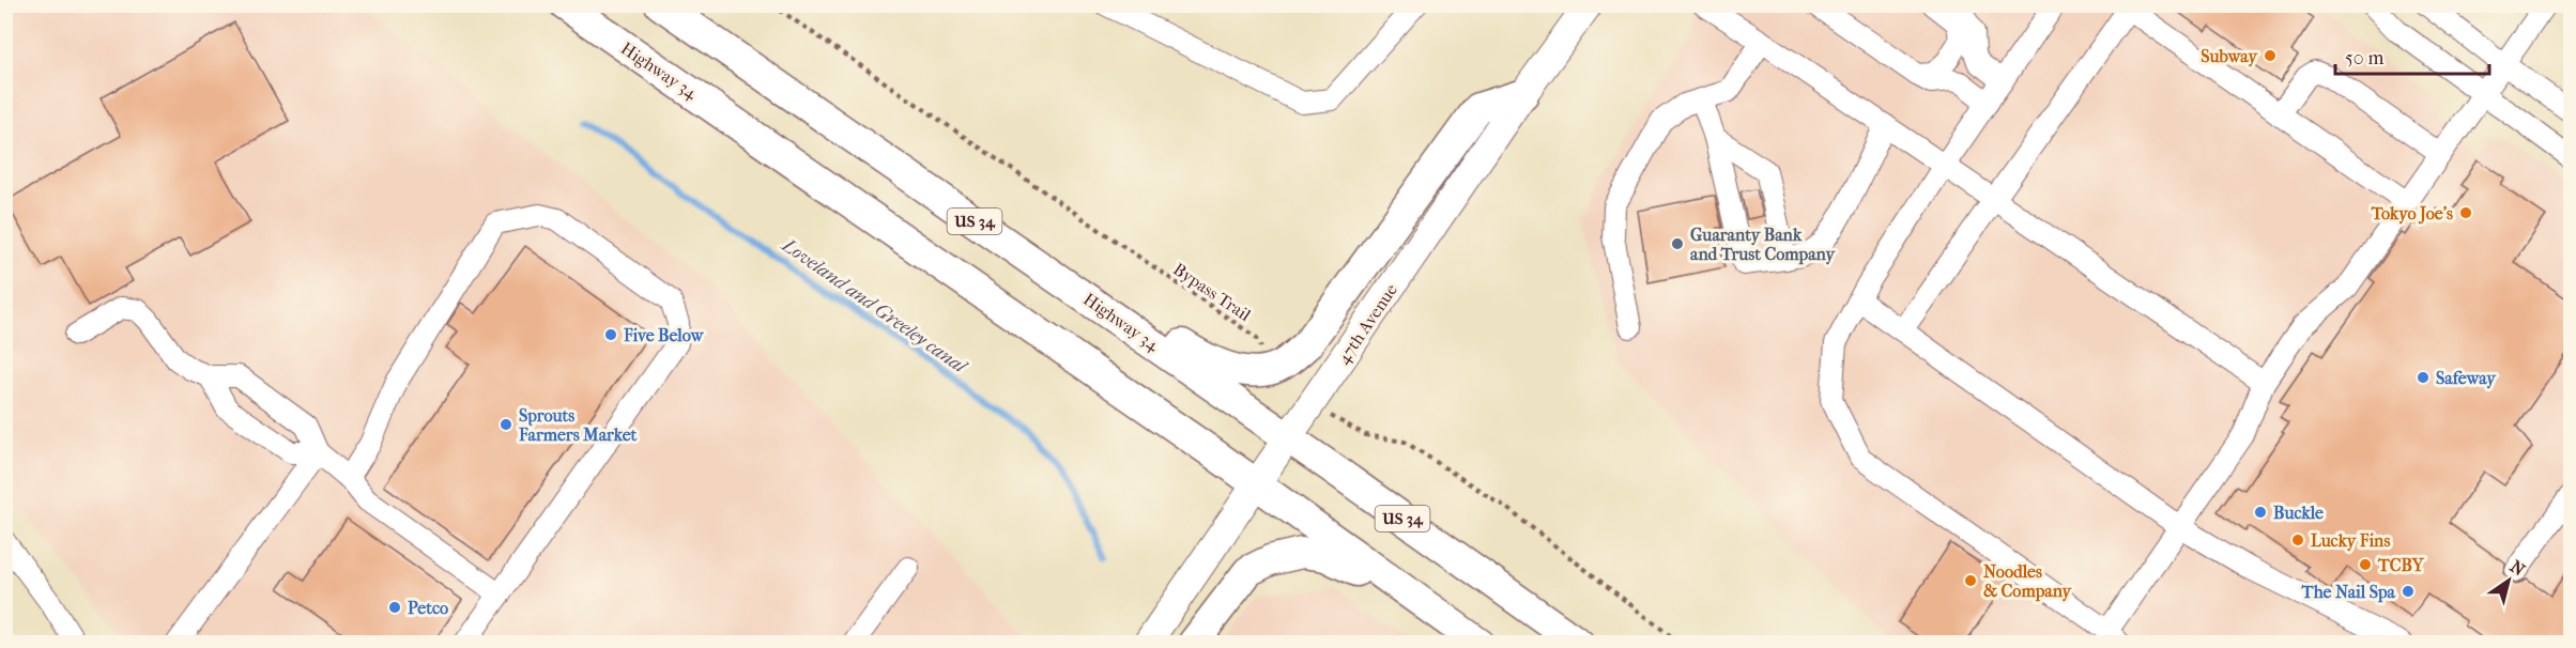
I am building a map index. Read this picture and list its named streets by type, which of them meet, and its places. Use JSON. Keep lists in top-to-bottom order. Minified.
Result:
{"streets":{"highway":["Highway 34","US 34"],"main road":["47th Avenue"],"path":["Bypass Trail"]},"crossings":[["Highway 34","47th Avenue"]],"water":["Loveland and Greeley canal"],"places":["Subway","Tokyo Joe's","Guaranty Bank and Trust Company","Five Below","Safeway","Sprouts Farmers Market","Buckle","Lucky Fins","TCBY","Noodles & Company","The Nail Spa","Petco"],"scale_bar":"50 m","north":"top right"}
